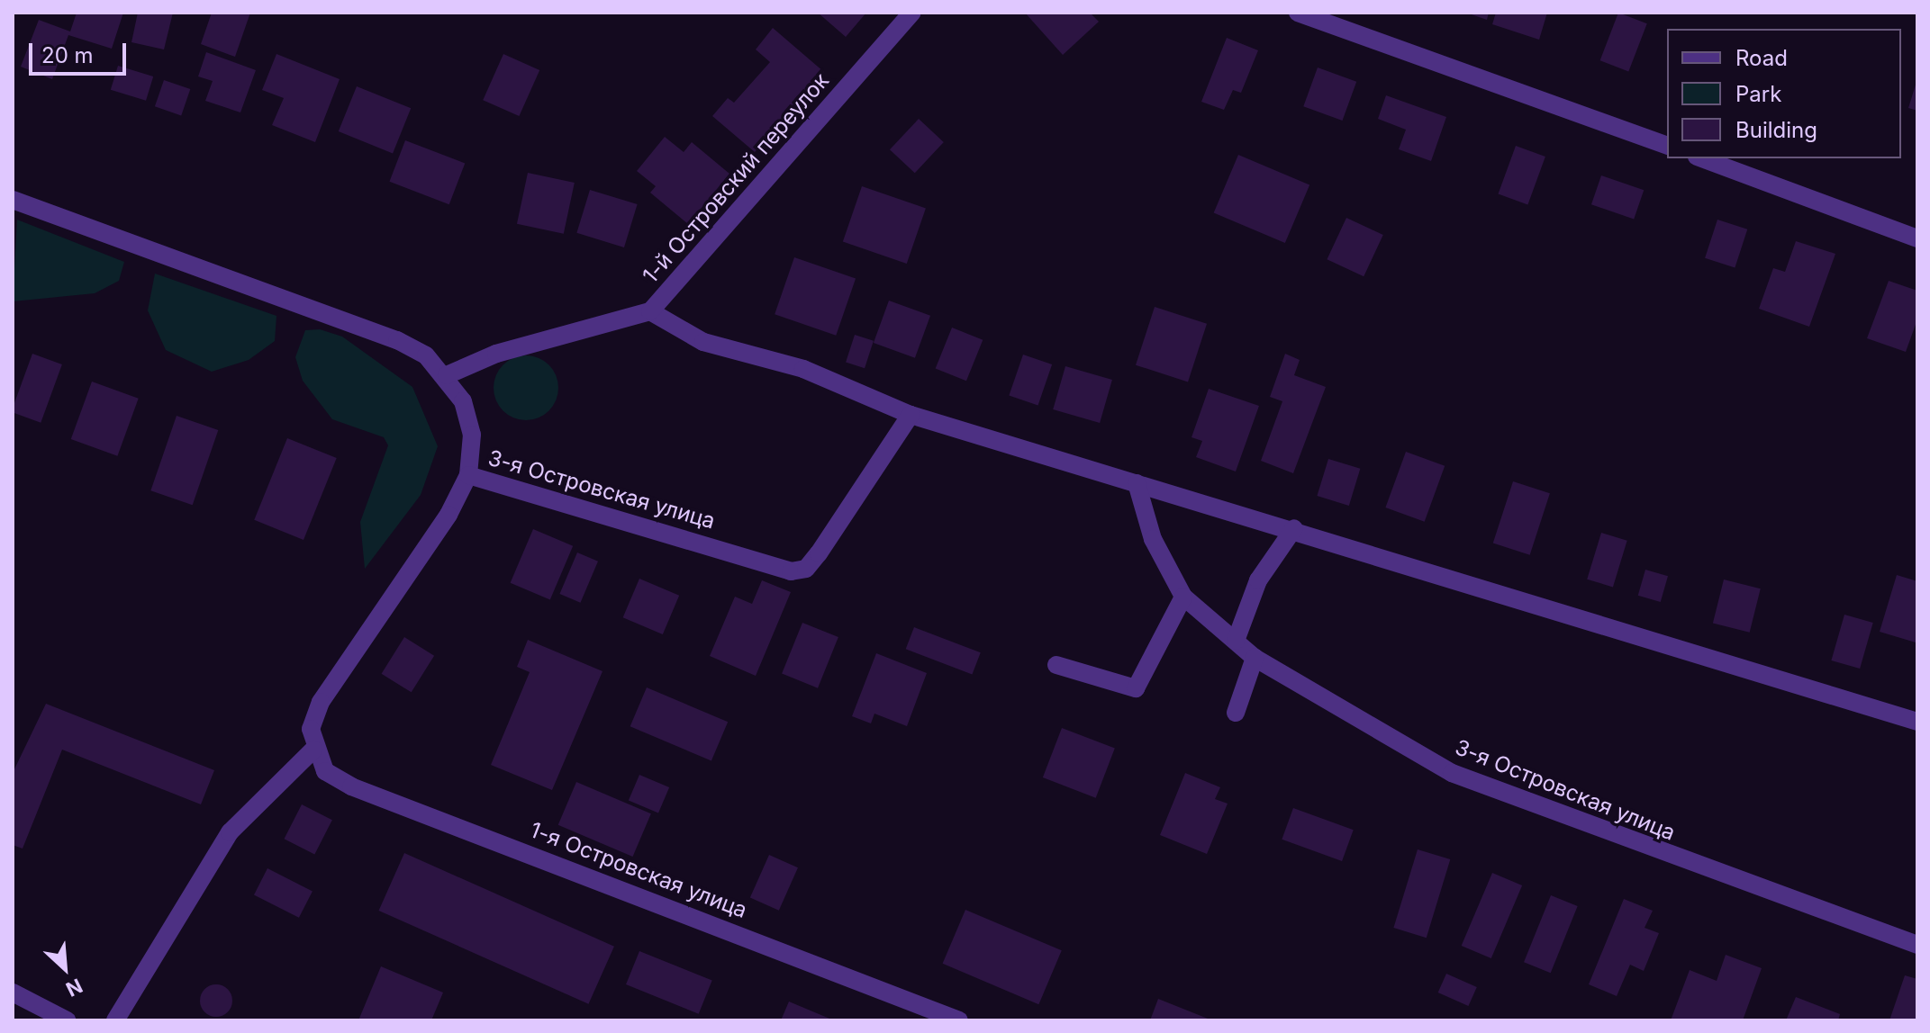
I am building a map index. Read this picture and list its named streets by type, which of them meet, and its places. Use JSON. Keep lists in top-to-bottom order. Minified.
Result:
{"streets":{"street":["1-й Островский переулок","3-я Островская улица","1-я Островская улица"]},"crossings":[["1-й Островский переулок","3-я Островская улица"]],"legend":["Road","Park","Building"],"scale_bar":"20 m","north":"bottom right"}
